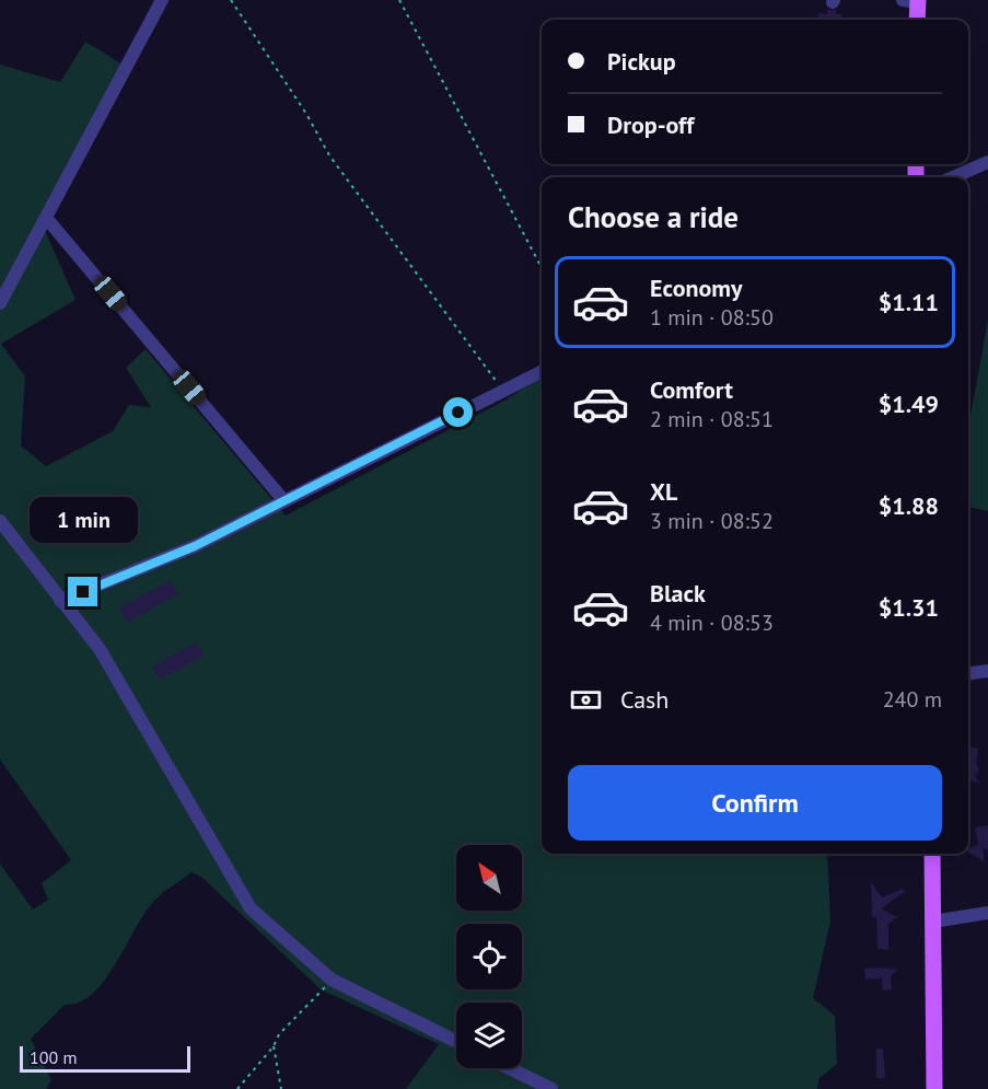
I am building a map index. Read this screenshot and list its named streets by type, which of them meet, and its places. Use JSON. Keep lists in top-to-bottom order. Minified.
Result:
{"scale_bar":"100 m","north":"top left","page":{"banner":["Pickup","Drop-off"],"heading":"Choose a ride","list":[{"name":"Economy","note":"1 min · 08:50","value":"$1.11"},{"name":"Comfort","note":"2 min · 08:51","value":"$1.49"},{"name":"XL","note":"3 min · 08:52","value":"$1.88"},{"name":"Black","note":"4 min · 08:53","value":"$1.31"}],"bubble":"1 min","pay":["Cash","240 m"],"buttons":"Confirm","scale":"100 m"}}
